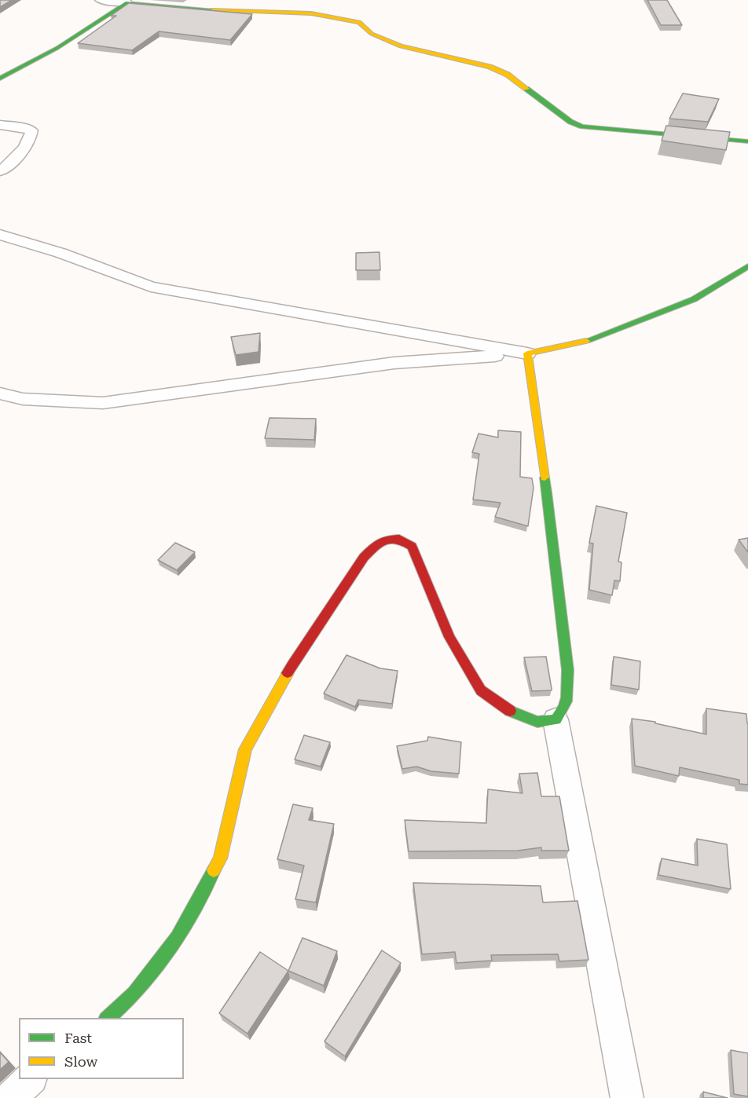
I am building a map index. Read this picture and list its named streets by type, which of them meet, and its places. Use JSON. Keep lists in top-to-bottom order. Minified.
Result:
{"legend":["Fast","Slow"]}
